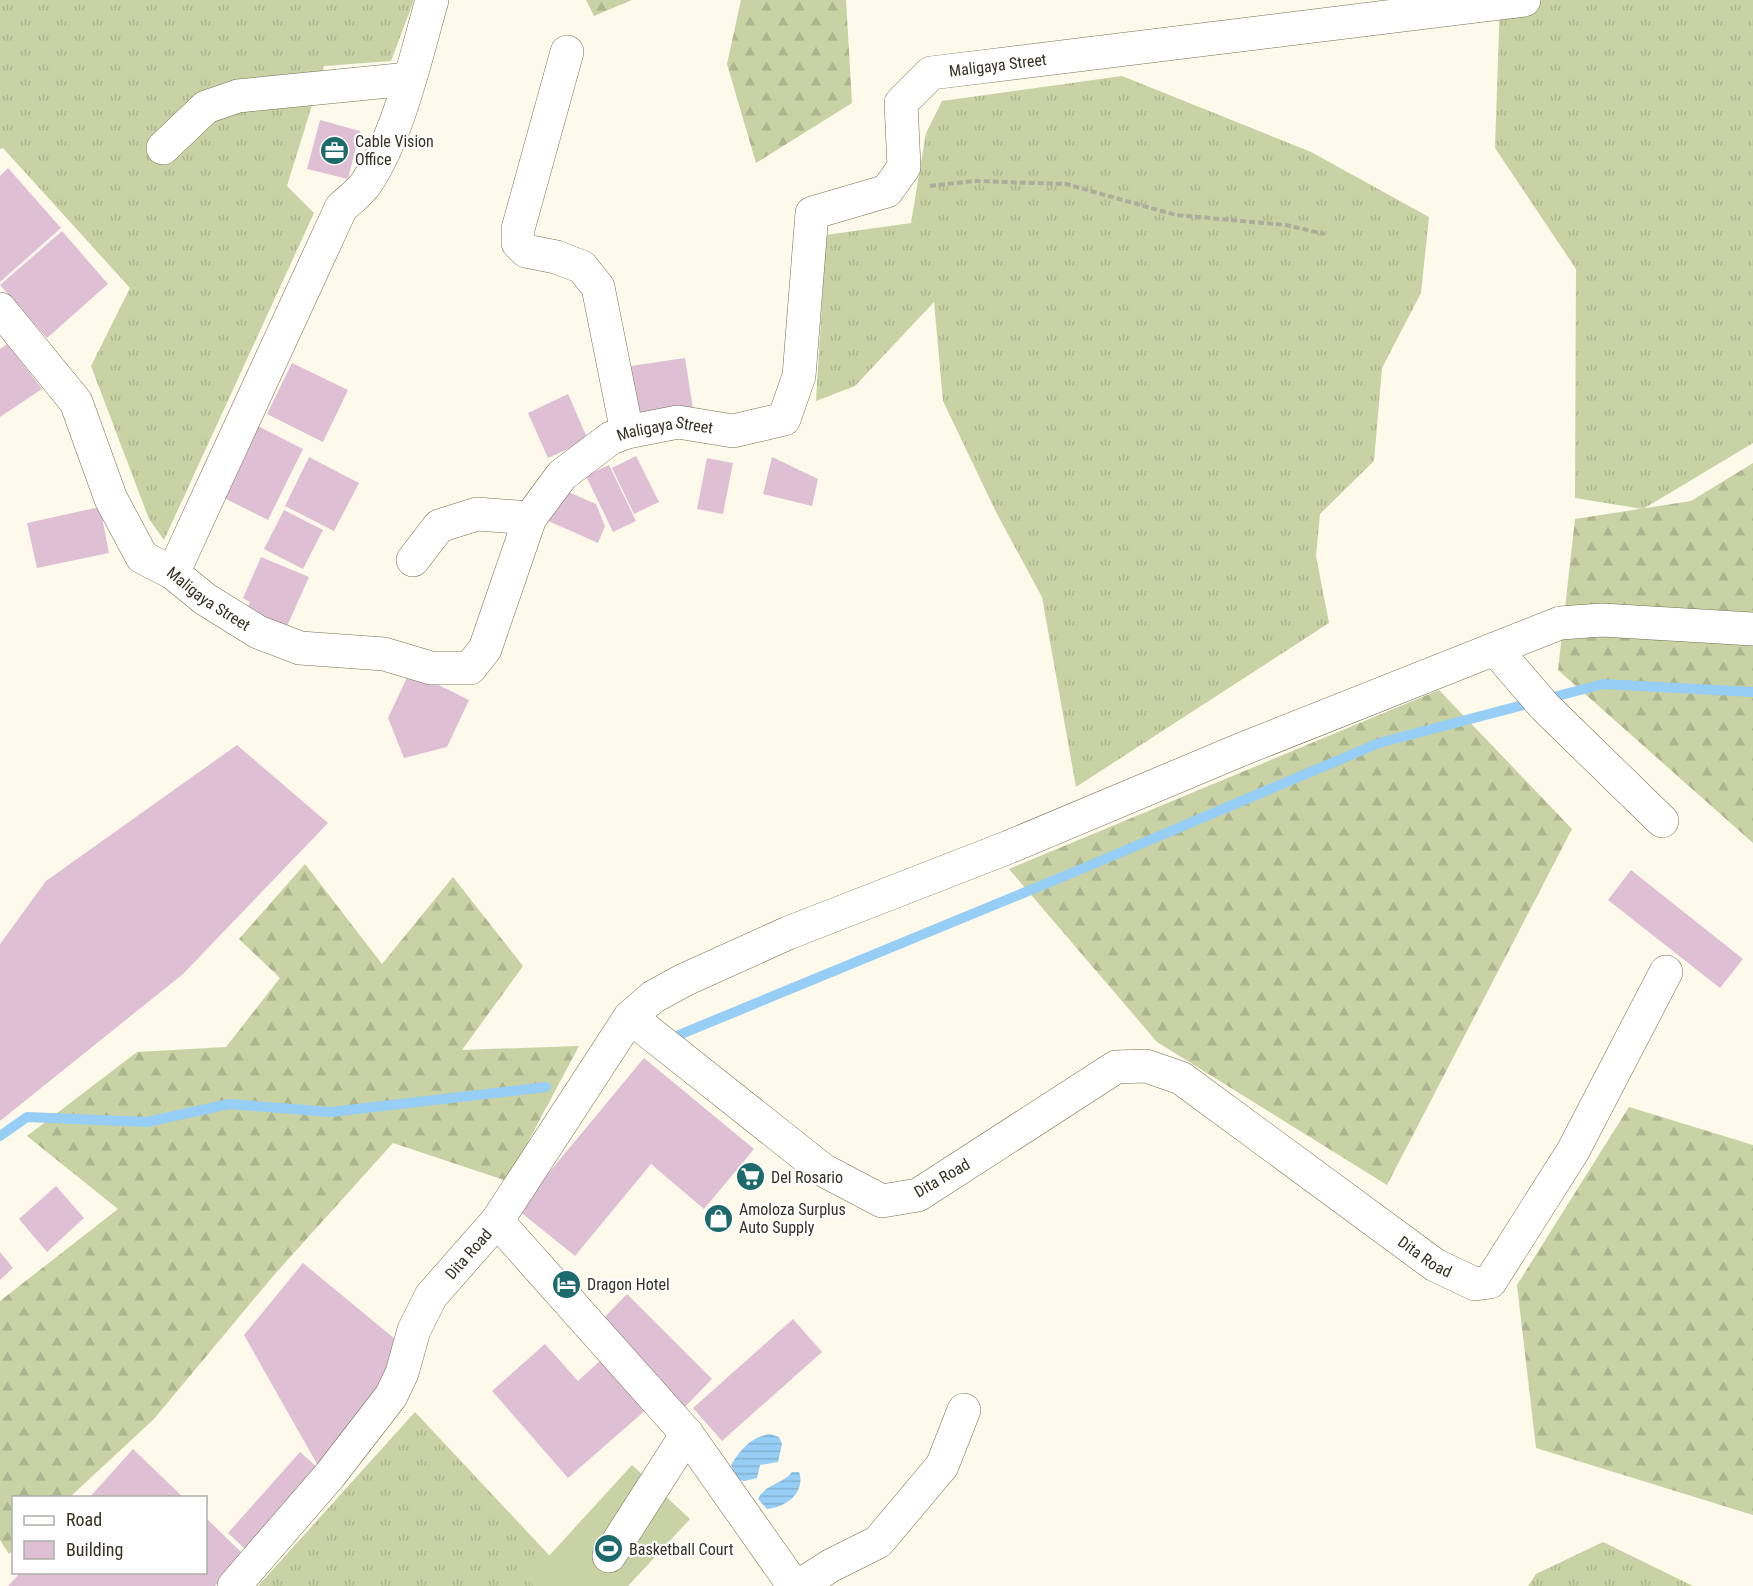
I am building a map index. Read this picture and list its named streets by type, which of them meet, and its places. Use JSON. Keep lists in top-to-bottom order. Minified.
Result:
{"streets":{"street":["Maligaya Street","Dita Road"]},"places":{"office":["Cable Vision Office"],"supermarket":["Del Rosario"],"shop":["Amoloza Surplus Auto Supply"],"hotel":["Dragon Hotel"],"sports":["Basketball Court"]},"legend":["Road","Building"]}
